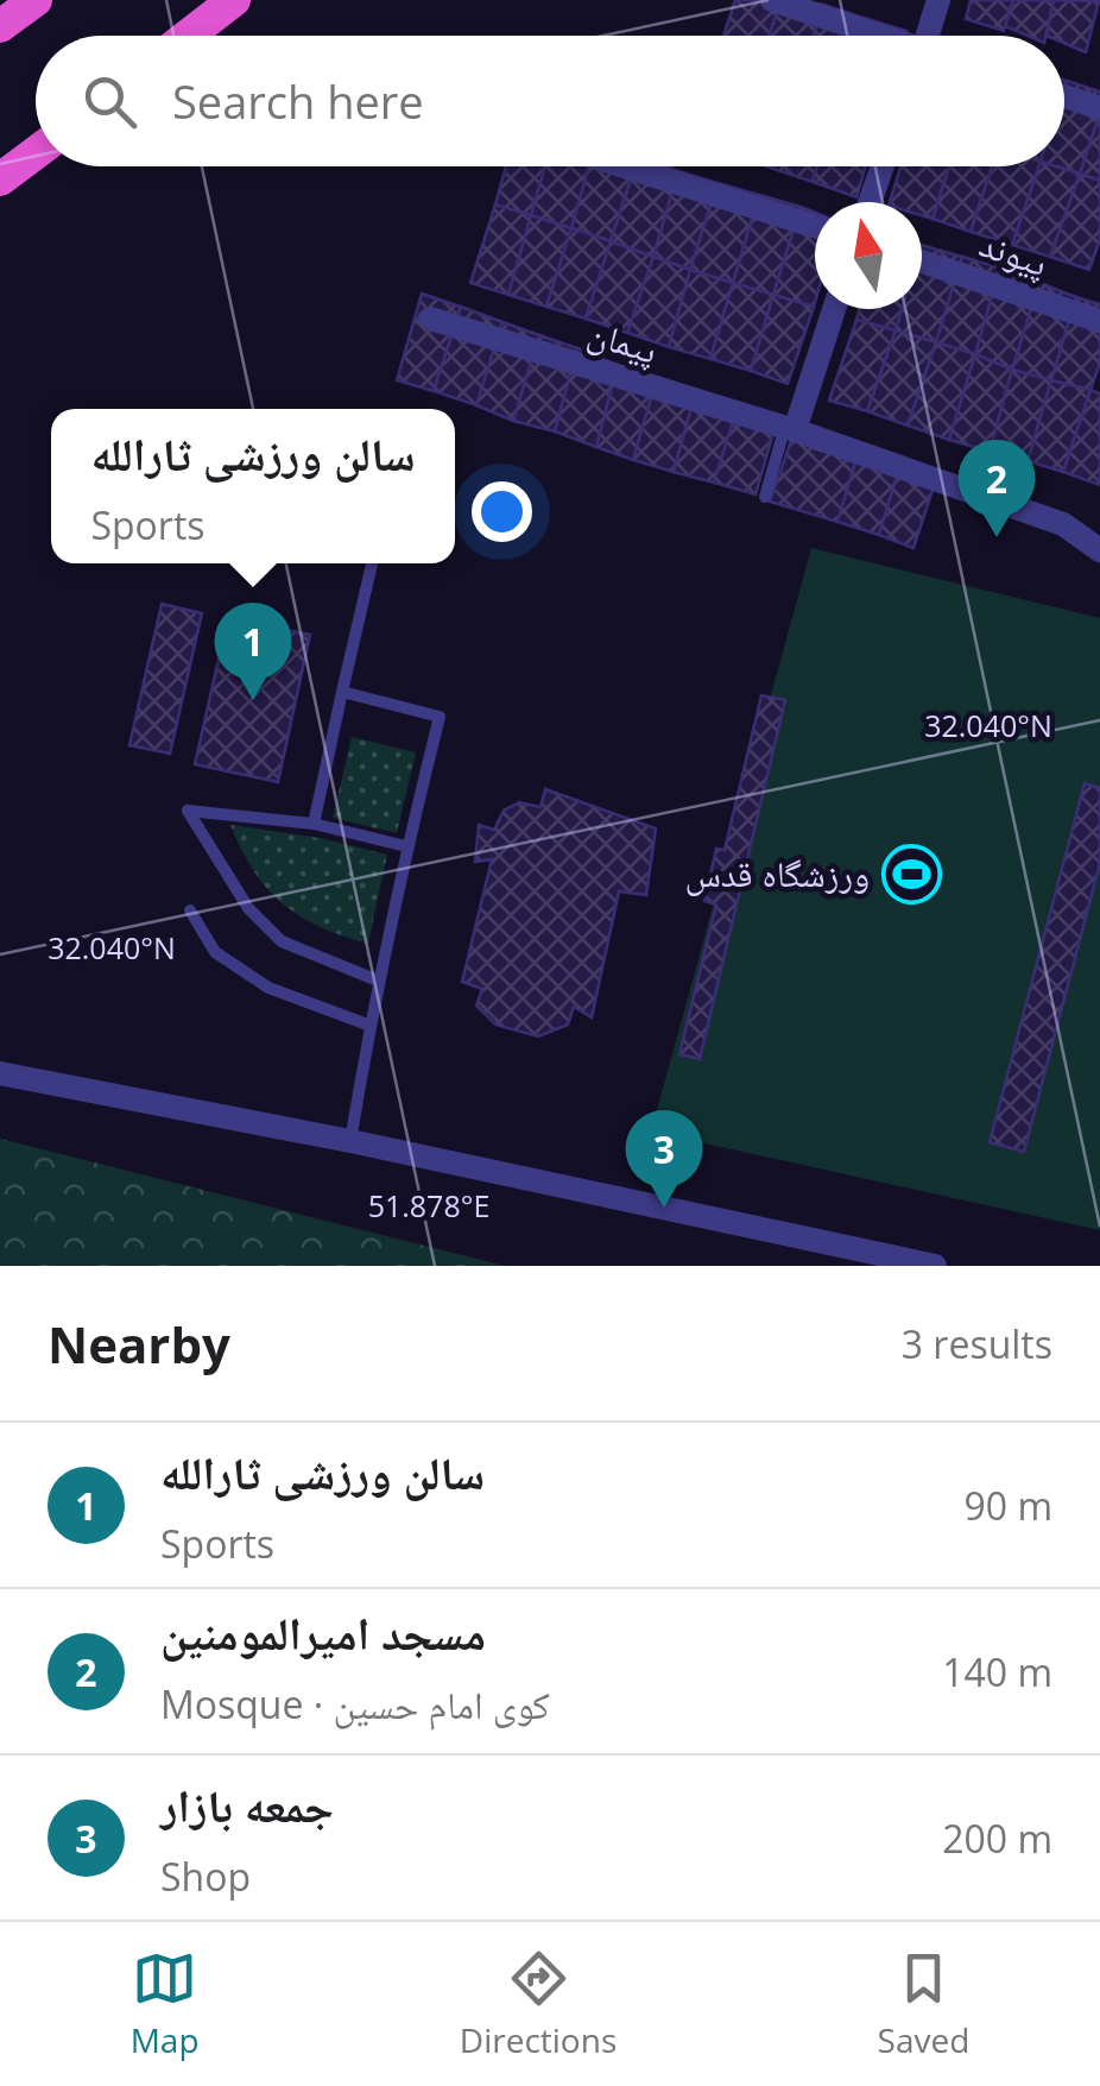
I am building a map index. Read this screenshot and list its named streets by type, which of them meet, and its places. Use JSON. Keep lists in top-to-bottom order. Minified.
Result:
{"streets":{"street":["پیوند","پیمان"]},"places":{"sports":["ورزشگاه قدس"]},"north":"top","page":{"search":"Search here","popup":["سالن ورزشی ثارالله","Sports"],"pins":["2","1","3"],"heading":["Nearby","3 results"],"list":[{"mark":"1","name":"سالن ورزشی ثارالله","note":"Sports","value":"90 m"},{"mark":"2","name":"مسجد امیرالمومنین","note":"Mosque · کوی امام حسین","value":"140 m"},{"mark":"3","name":"جمعه بازار","note":"Shop","value":"200 m"}],"nav":["Map","Directions","Saved"]},"coordinates":["32.040°N","51.878°E"]}
